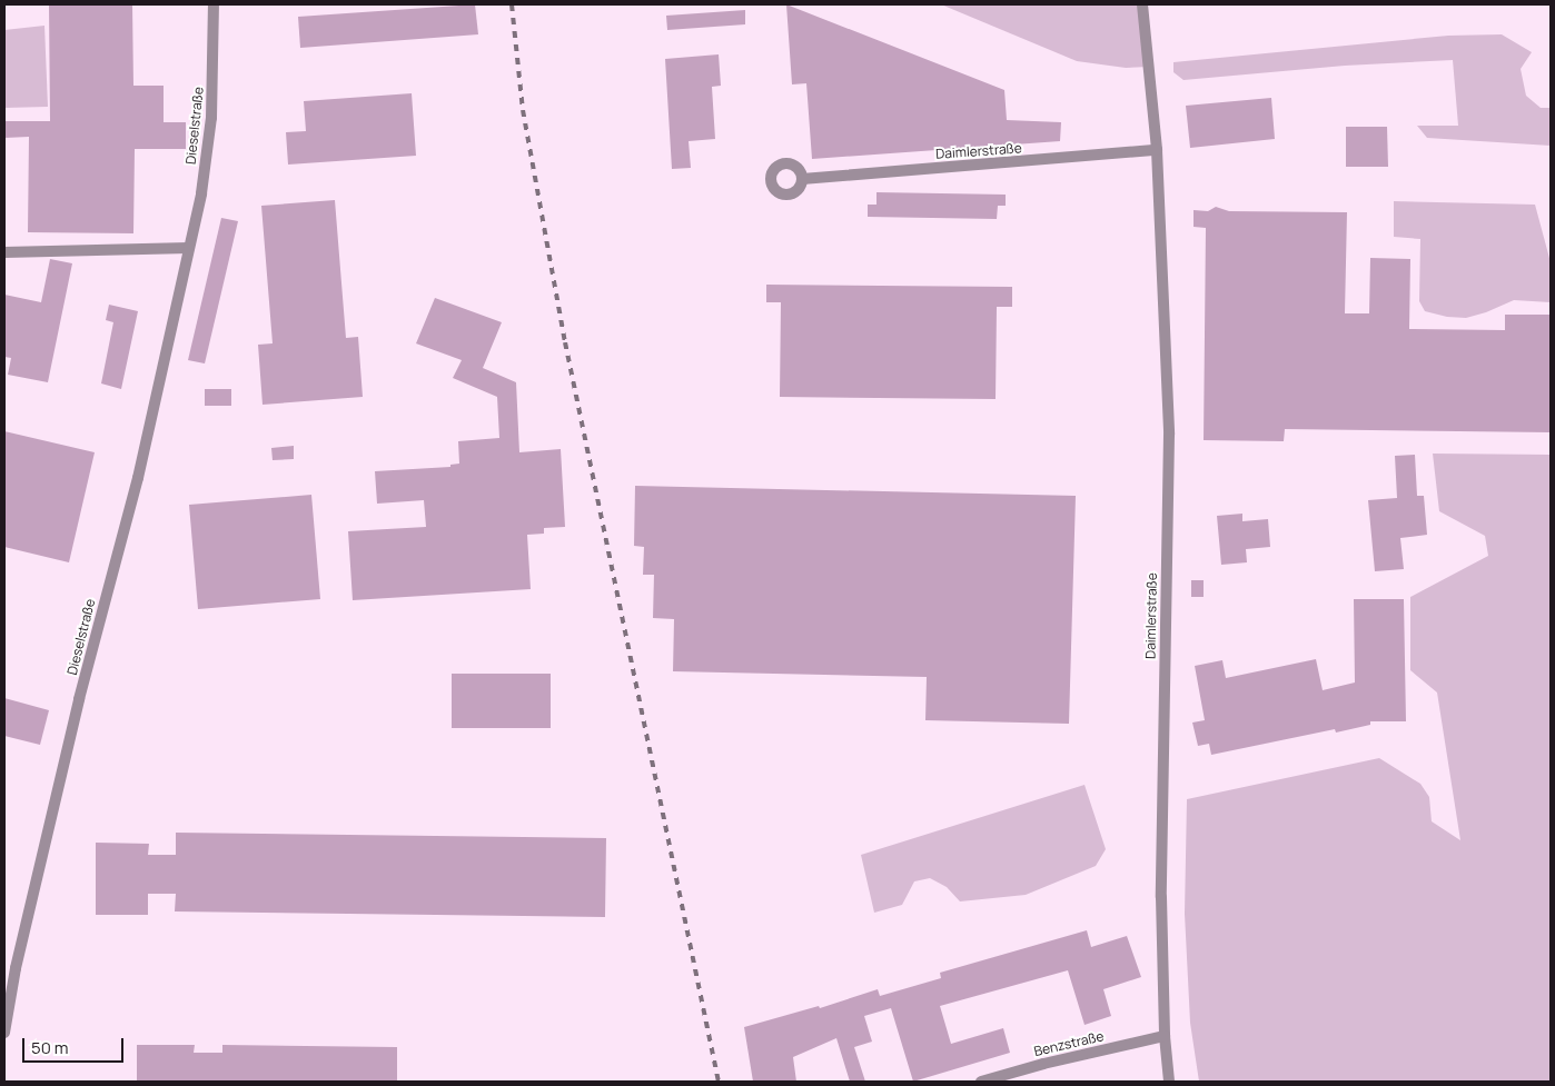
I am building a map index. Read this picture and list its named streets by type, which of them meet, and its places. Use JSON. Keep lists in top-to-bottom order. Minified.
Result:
{"streets":{"street":["Dieselstraße","Daimlerstraße","Benzstraße"]},"crossings":[["Daimlerstraße","Benzstraße"]],"scale_bar":"50 m"}
